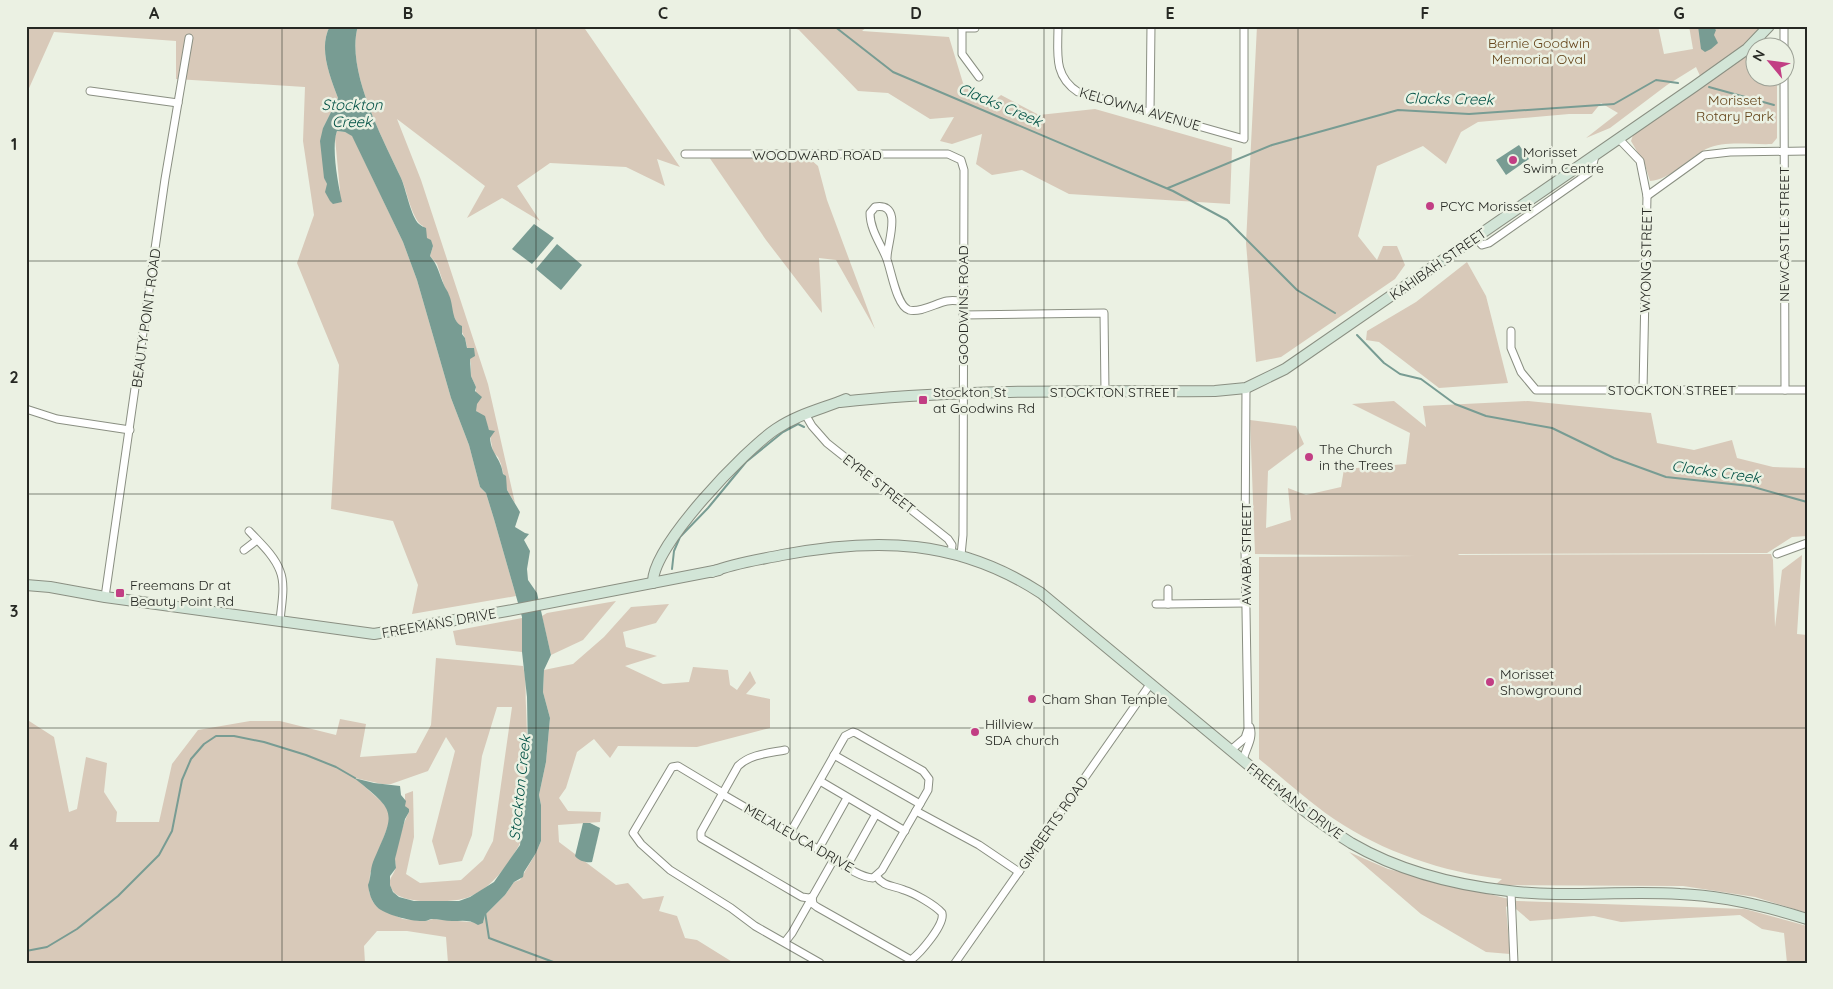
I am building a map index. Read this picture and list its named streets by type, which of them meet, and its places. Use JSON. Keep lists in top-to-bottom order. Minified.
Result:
{"streets":{"main road":["KAHIBAH STREET","STOCKTON STREET","FREEMANS DRIVE"],"street":["KELOWNA AVENUE","WOODWARD ROAD","NEWCASTLE STREET","WYONG STREET","GOODWINS ROAD","BEAUTY POINT ROAD","EYRE STREET","AWABA STREET","GIMBERTS ROAD","MELALEUCA DRIVE"]},"crossings":[["WOODWARD ROAD","GOODWINS ROAD"],["NEWCASTLE STREET","STOCKTON STREET"],["WYONG STREET","KAHIBAH STREET"],["WYONG STREET","STOCKTON STREET"],["KAHIBAH STREET","STOCKTON STREET"],["KAHIBAH STREET","AWABA STREET"],["GOODWINS ROAD","STOCKTON STREET"],["GOODWINS ROAD","EYRE STREET"],["GOODWINS ROAD","FREEMANS DRIVE"],["BEAUTY POINT ROAD","FREEMANS DRIVE"],["STOCKTON STREET","EYRE STREET"],["STOCKTON STREET","AWABA STREET"],["STOCKTON STREET","FREEMANS DRIVE"],["EYRE STREET","FREEMANS DRIVE"],["AWABA STREET","FREEMANS DRIVE"],["FREEMANS DRIVE","GIMBERTS ROAD"]],"water":["Clacks Creek","Stockton Creek"],"parks":["Bernie Goodwin Memorial Oval","Morisset Rotary Park"],"places":{"other":["Morisset Swim Centre","PCYC Morisset","The Church in the Trees","Morisset Showground","Cham Shan Temple","Hillview SDA church"],"transit":["Stockton St at Goodwins Rd","Freemans Dr at Beauty Point Rd"]},"north":"top left","grid":{"columns":["A","B","C","D","E","F","G"],"rows":["1","2","3","4"]}}
